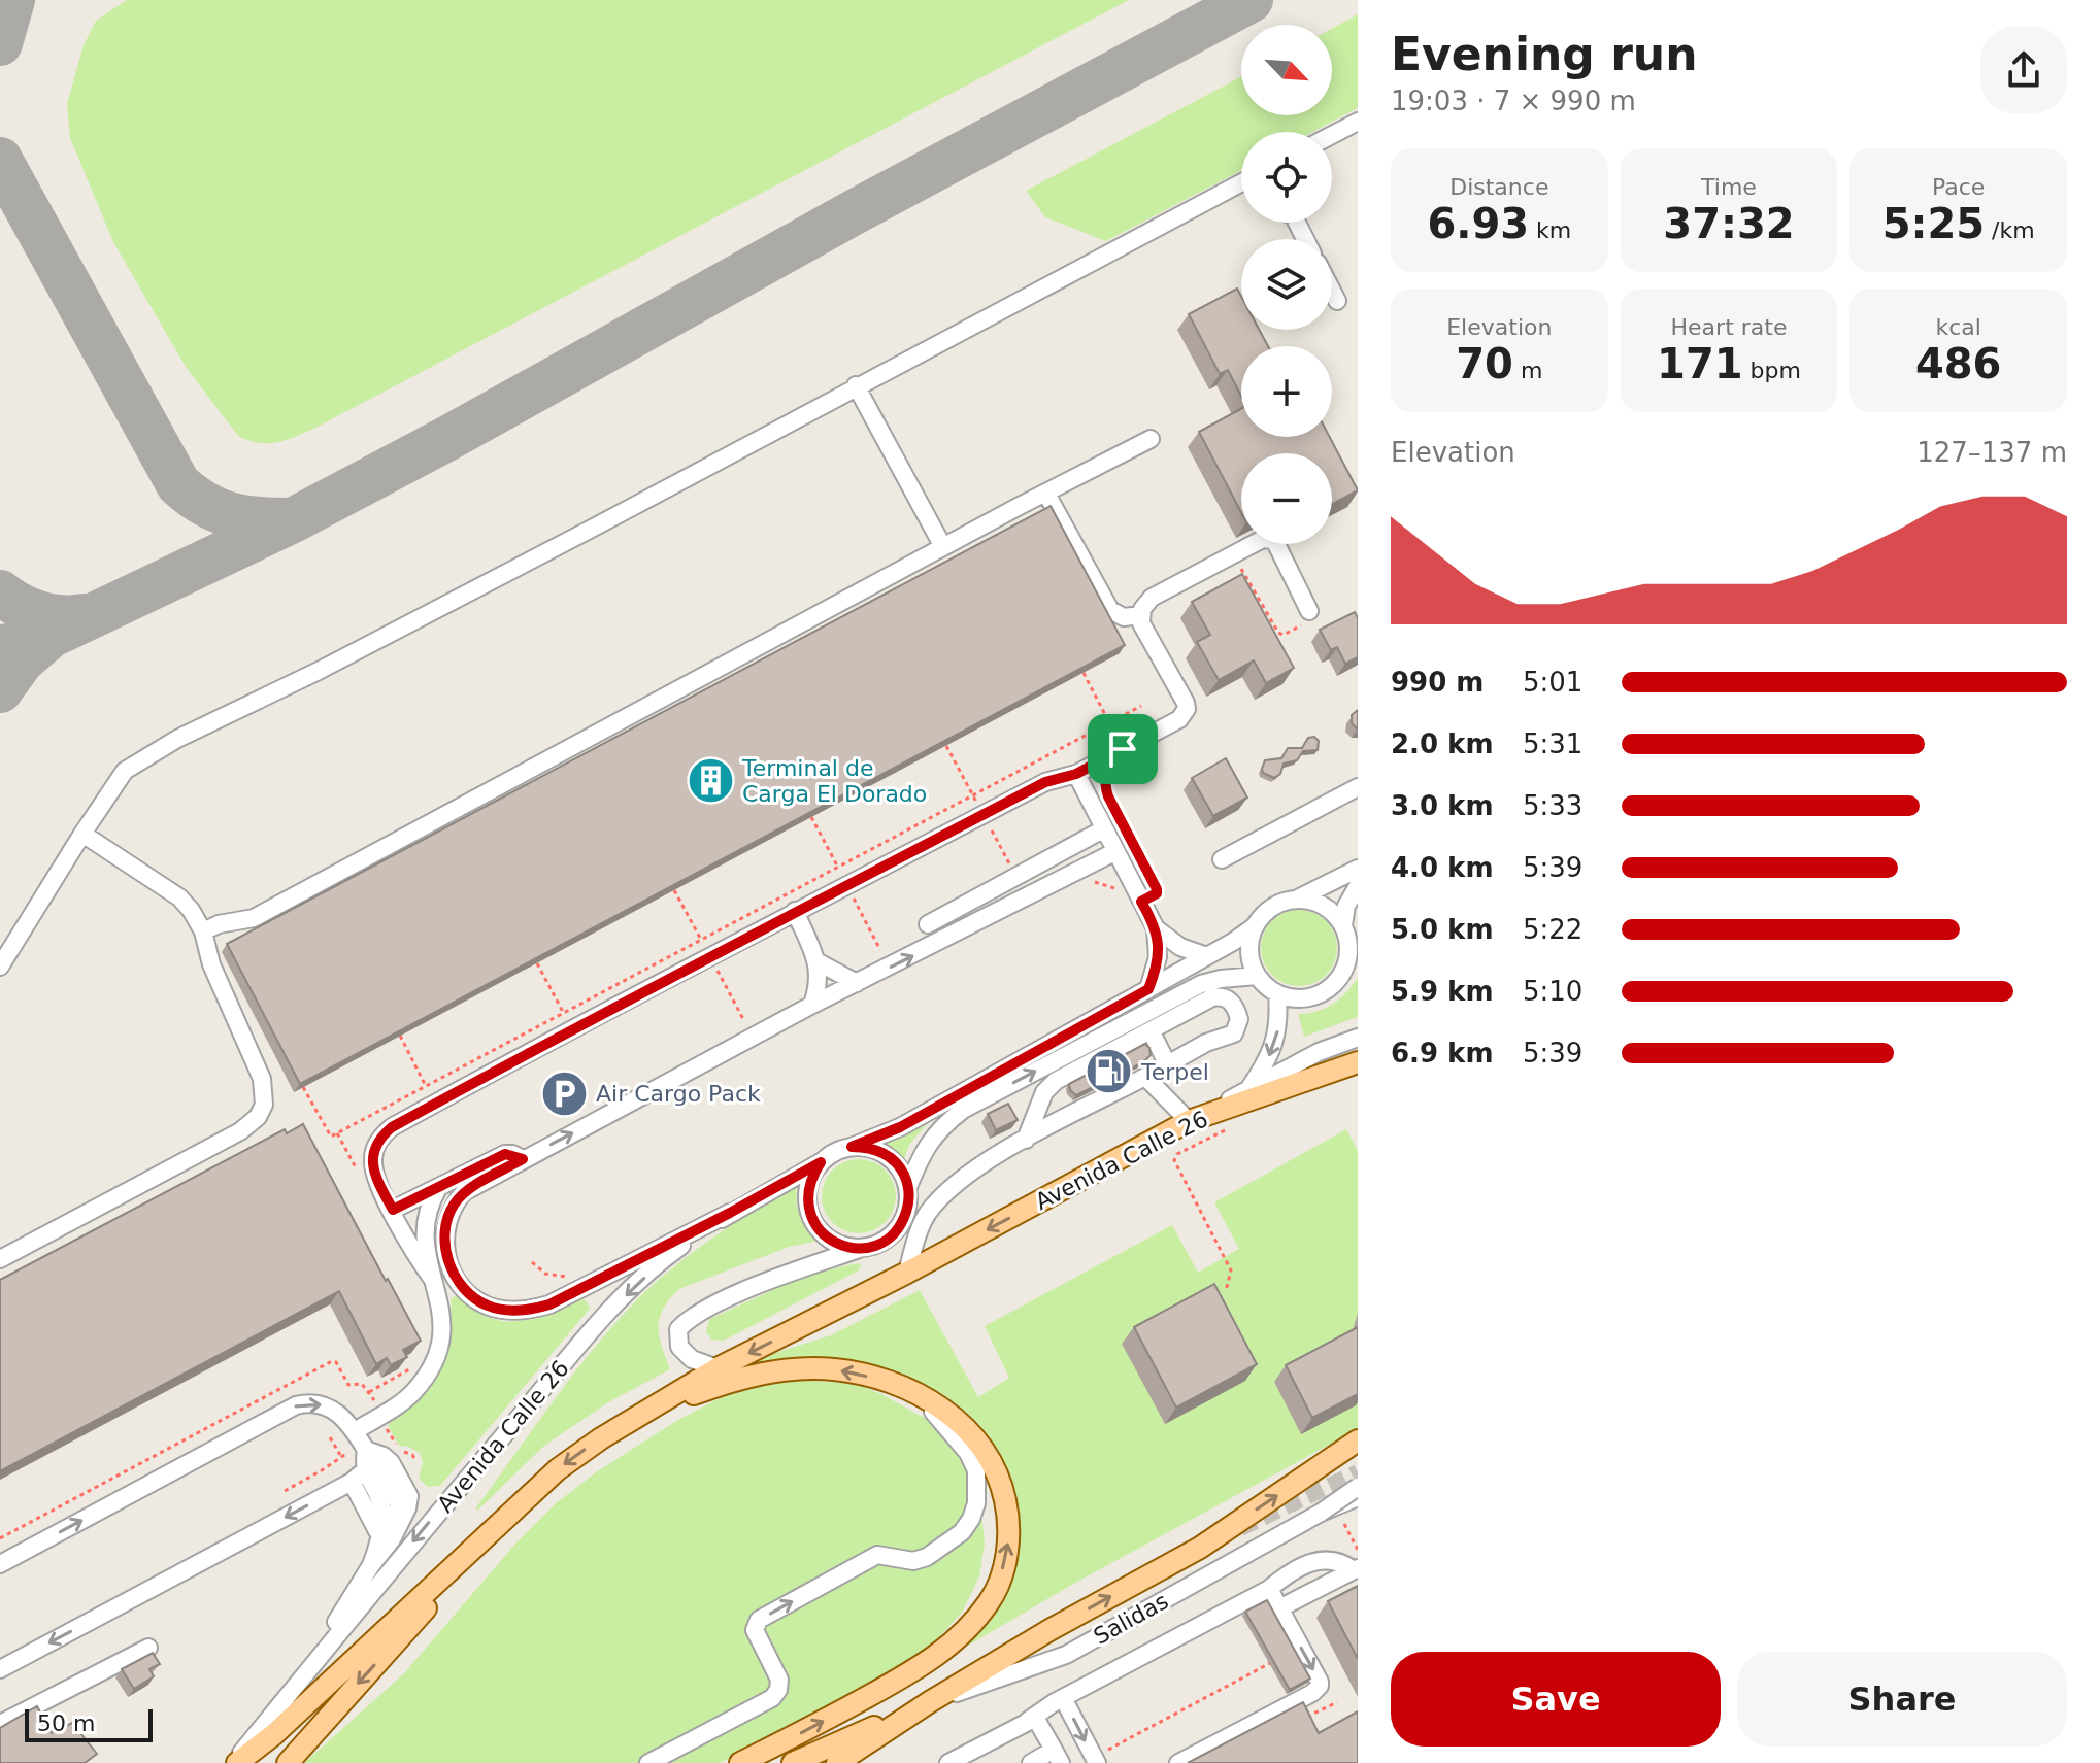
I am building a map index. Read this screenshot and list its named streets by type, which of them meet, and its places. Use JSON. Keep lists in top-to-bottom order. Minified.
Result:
{"streets":{"main road":["Avenida Calle 26"],"street":["Salidas"]},"one_way":["Avenida Calle 26"],"places":{"building":["Terminal de Carga El Dorado"],"fuel station":["Terpel"],"parking":["Air Cargo Pack"]},"scale_bar":"50 m","north":"bottom right","page":{"heading":["Evening run","19:03 · 7 × 990 m"],"map_buttons":["+","−"],"stats":[["Distance","6.93 km"],["Time","37:32"],["Pace","5:25 /km"],["Elevation","70 m"],["Heart rate","171 bpm"],["kcal","486"]],"chart":["Elevation","127–137 m"],"list":[{"name":"990 m","note":"5:01"},{"name":"2.0 km","note":"5:31"},{"name":"3.0 km","note":"5:33"},{"name":"4.0 km","note":"5:39"},{"name":"5.0 km","note":"5:22"},{"name":"5.9 km","note":"5:10"},{"name":"6.9 km","note":"5:39"}],"buttons":["Save","Share"],"scale":"50 m"}}
